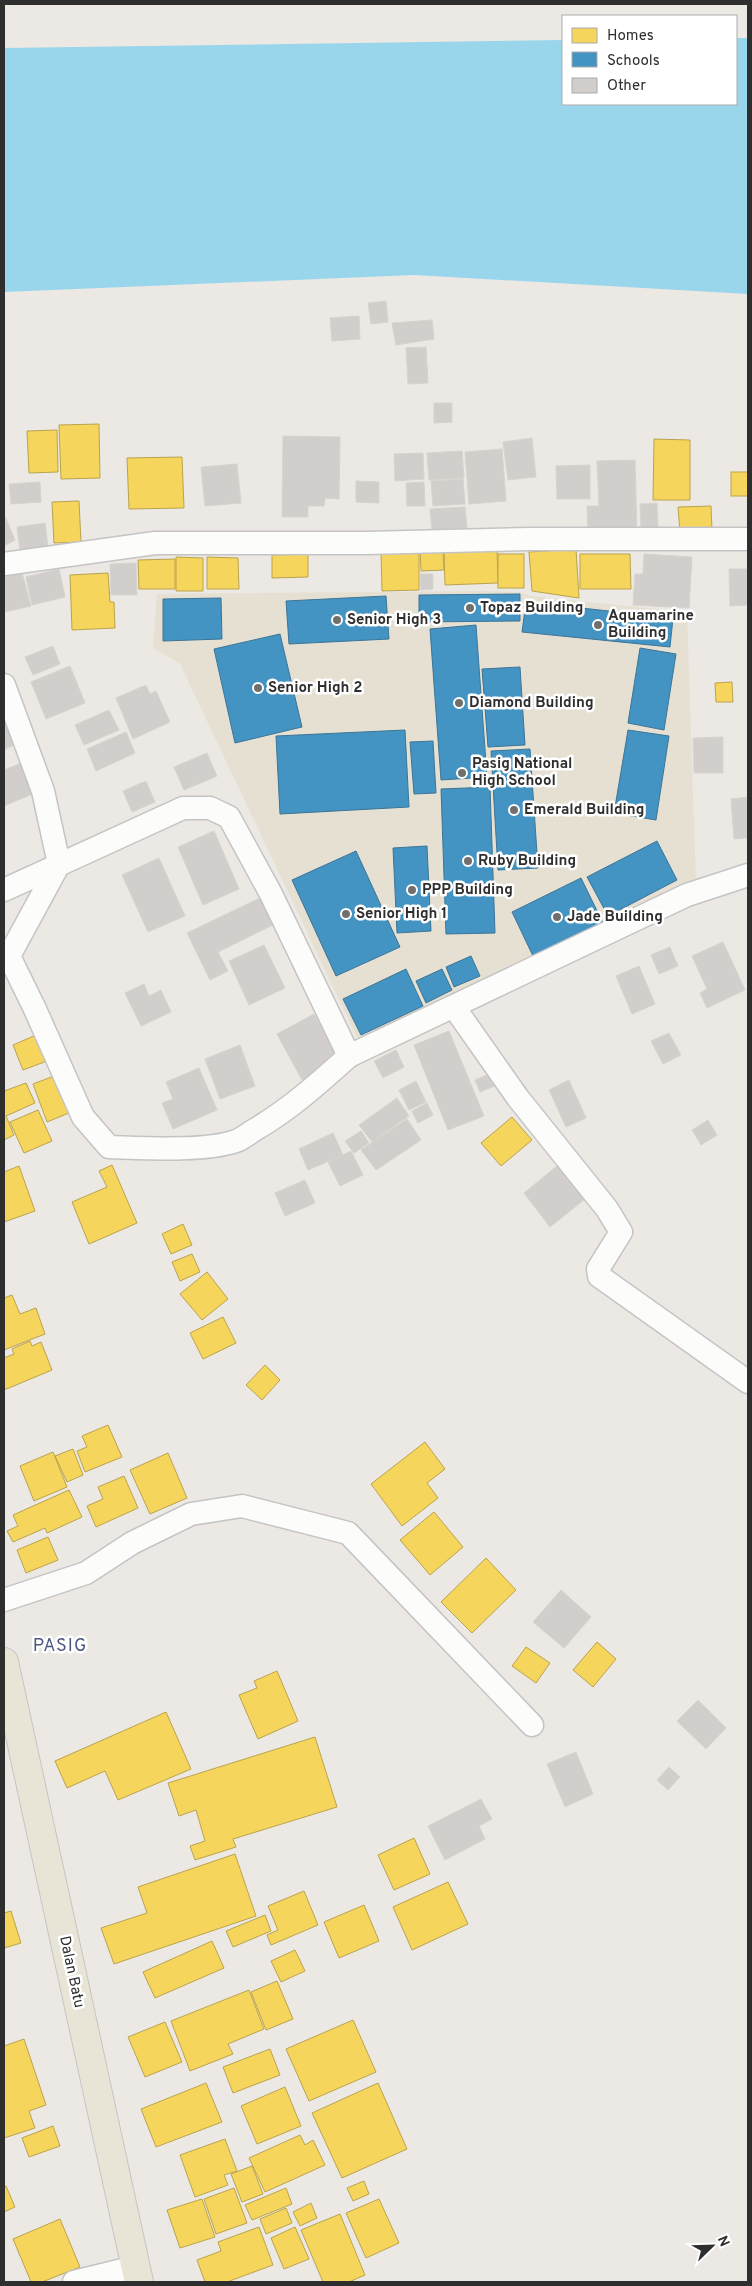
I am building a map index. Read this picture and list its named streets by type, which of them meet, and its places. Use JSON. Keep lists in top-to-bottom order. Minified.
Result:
{"streets":{"main road":["Dalan Batu"]},"districts":["PASIG"],"places":["Topaz Building","Senior High 3","Aquamarine Building","Senior High 2","Diamond Building","Pasig National High School","Emerald Building","Ruby Building","PPP Building","Senior High 1","Jade Building"],"legend":["Homes","Schools","Other"],"north":"top right"}
